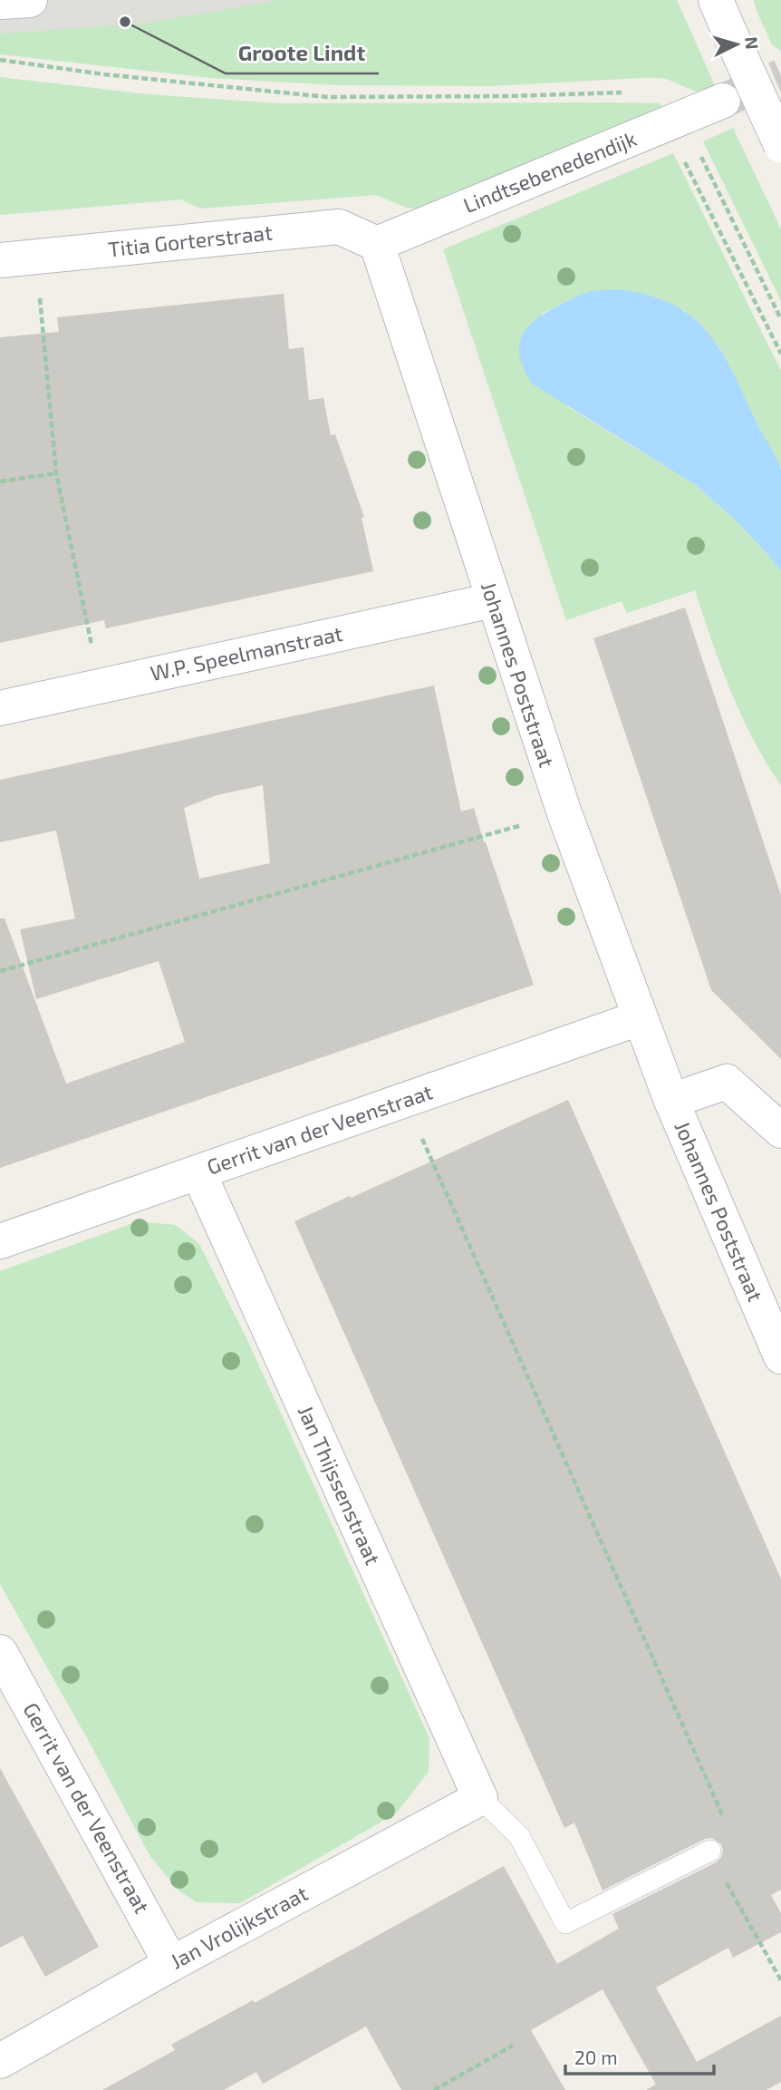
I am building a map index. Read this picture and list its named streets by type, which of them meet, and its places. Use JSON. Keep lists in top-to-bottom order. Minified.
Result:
{"streets":{"street":["Lindtsebenedendijk","Titia Gorterstraat","W.P. Speelmanstraat","Johannes Poststraat","Gerrit van der Veenstraat","Jan Thijssenstraat","Jan Vrolijkstraat"]},"crossings":[["Lindtsebenedendijk","Titia Gorterstraat"],["Lindtsebenedendijk","Johannes Poststraat"],["Titia Gorterstraat","Johannes Poststraat"],["W.P. Speelmanstraat","Johannes Poststraat"],["Johannes Poststraat","Gerrit van der Veenstraat"],["Gerrit van der Veenstraat","Jan Thijssenstraat"],["Gerrit van der Veenstraat","Jan Vrolijkstraat"],["Jan Thijssenstraat","Jan Vrolijkstraat"]],"places":["Groote Lindt"],"scale_bar":"20 m","north":"right"}
